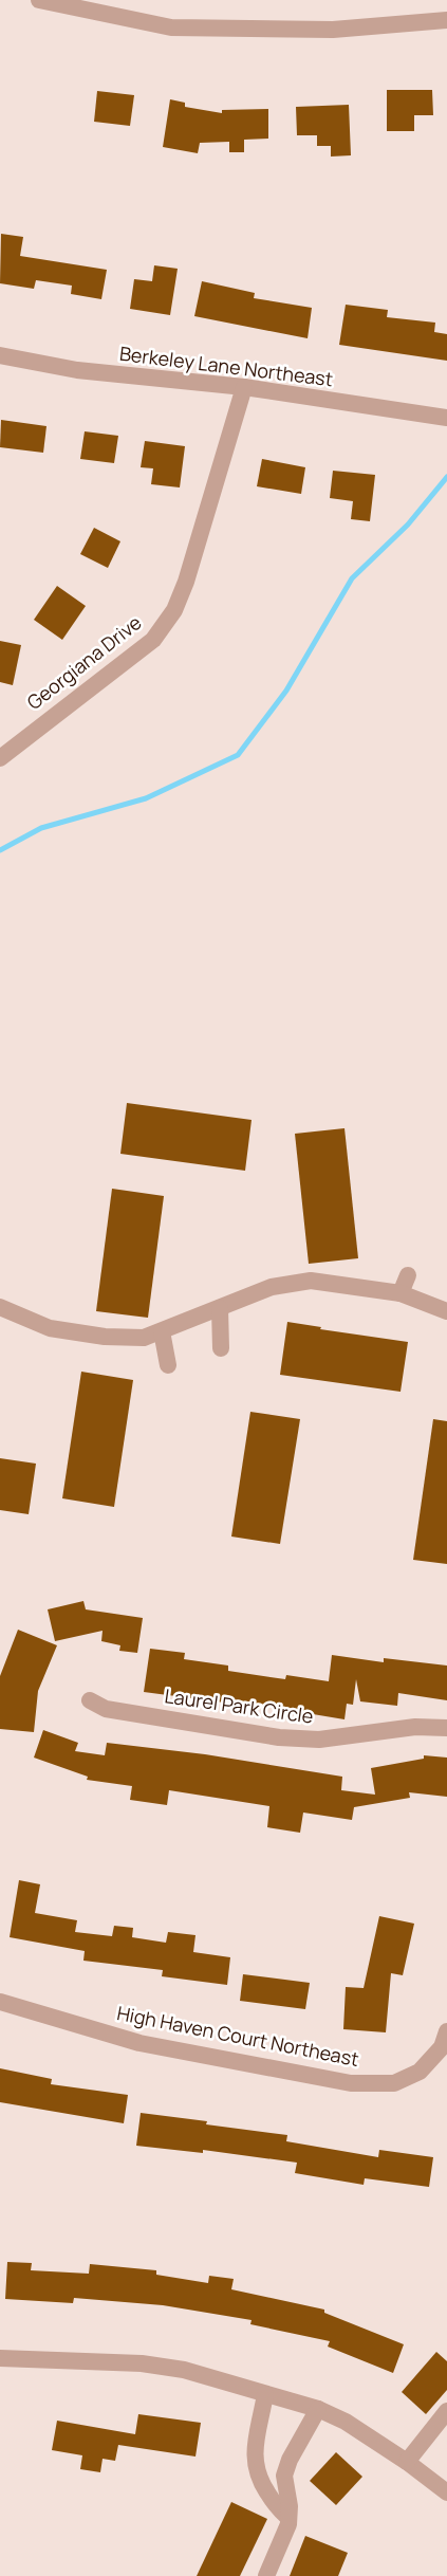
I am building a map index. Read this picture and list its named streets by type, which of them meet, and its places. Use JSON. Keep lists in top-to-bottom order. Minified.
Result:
{"streets":{"street":["Berkeley Lane Northeast","Georgiana Drive","Laurel Park Circle","High Haven Court Northeast"]},"crossings":[["Berkeley Lane Northeast","Georgiana Drive"]]}
